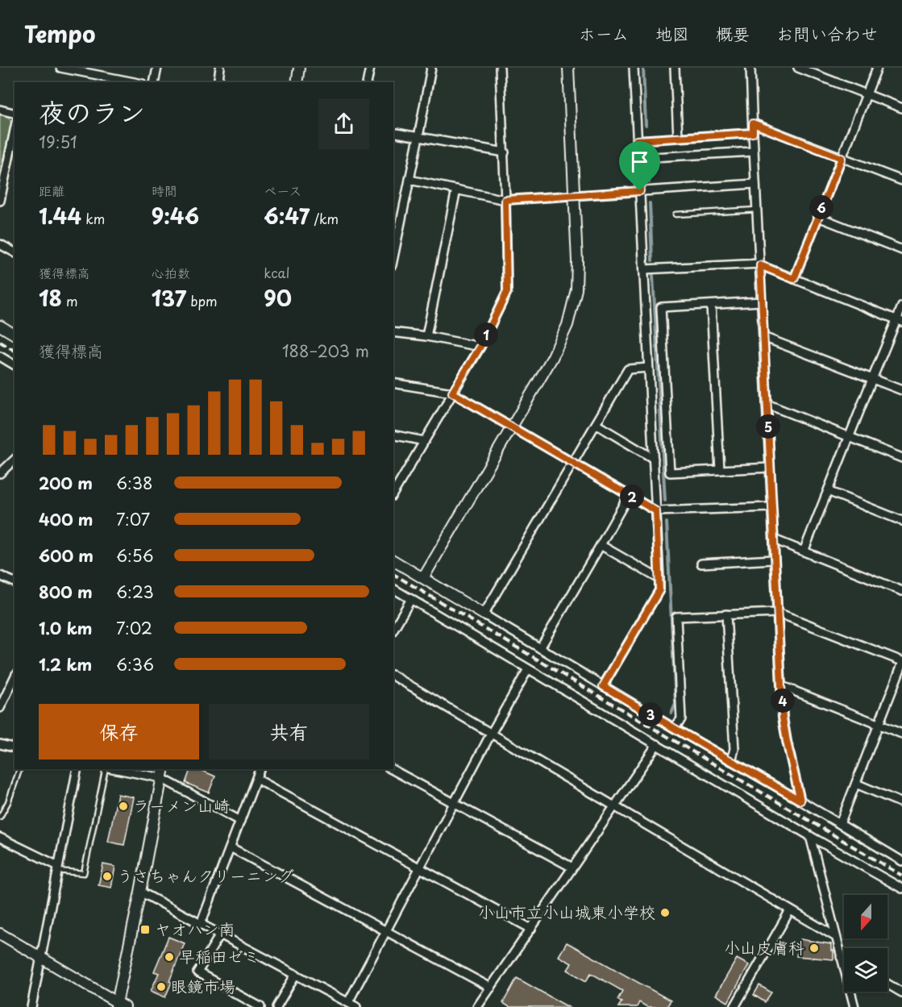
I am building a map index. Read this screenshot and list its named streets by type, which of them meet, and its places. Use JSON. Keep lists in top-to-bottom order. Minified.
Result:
{"places":{"other":["ラーメン山崎","うさちゃんクリーニング","小山市立小山城東小学校","小山皮膚科","早稲田ゼミ","眼鏡市場"],"transit":["ヤオハン南"]},"north":"bottom","page":{"header":"Tempo","nav":["ホーム","地図","概要","お問い合わせ"],"heading":["夜のラン","19:51"],"stats":[["距離","1.44 km"],["時間","9:46"],["ペース","6:47 /km"],["獲得標高","18 m"],["心拍数","137 bpm"],["kcal","90"]],"pins":["6","1","5","2","4","3"],"chart":["獲得標高","188–203 m"],"list":[{"name":"200 m","note":"6:38"},{"name":"400 m","note":"7:07"},{"name":"600 m","note":"6:56"},{"name":"800 m","note":"6:23"},{"name":"1.0 km","note":"7:02"},{"name":"1.2 km","note":"6:36"}],"buttons":["保存","共有"]}}
